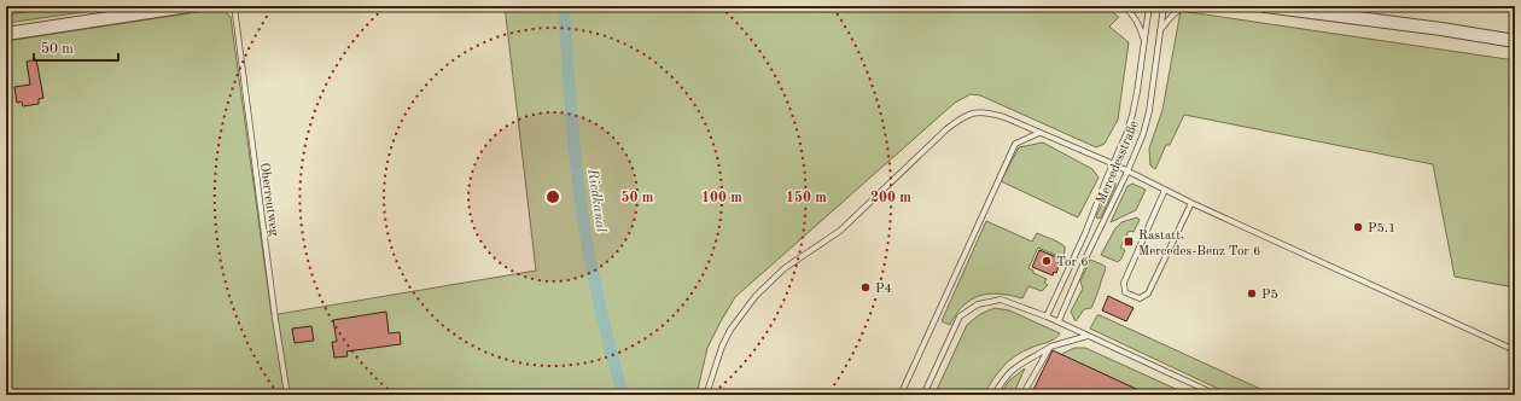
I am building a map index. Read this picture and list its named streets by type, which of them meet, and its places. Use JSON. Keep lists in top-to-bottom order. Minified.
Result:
{"streets":{"lane":["Mercedesstraße","Oberreutweg"]},"water":["Riedkanal"],"places":{"other":["P5.1","Tor 6","P4","P5"],"transit":["Rastatt, Mercedes-Benz Tor 6"]},"scale_bar":"50 m","rings":["50 m","100 m","150 m","200 m"]}
